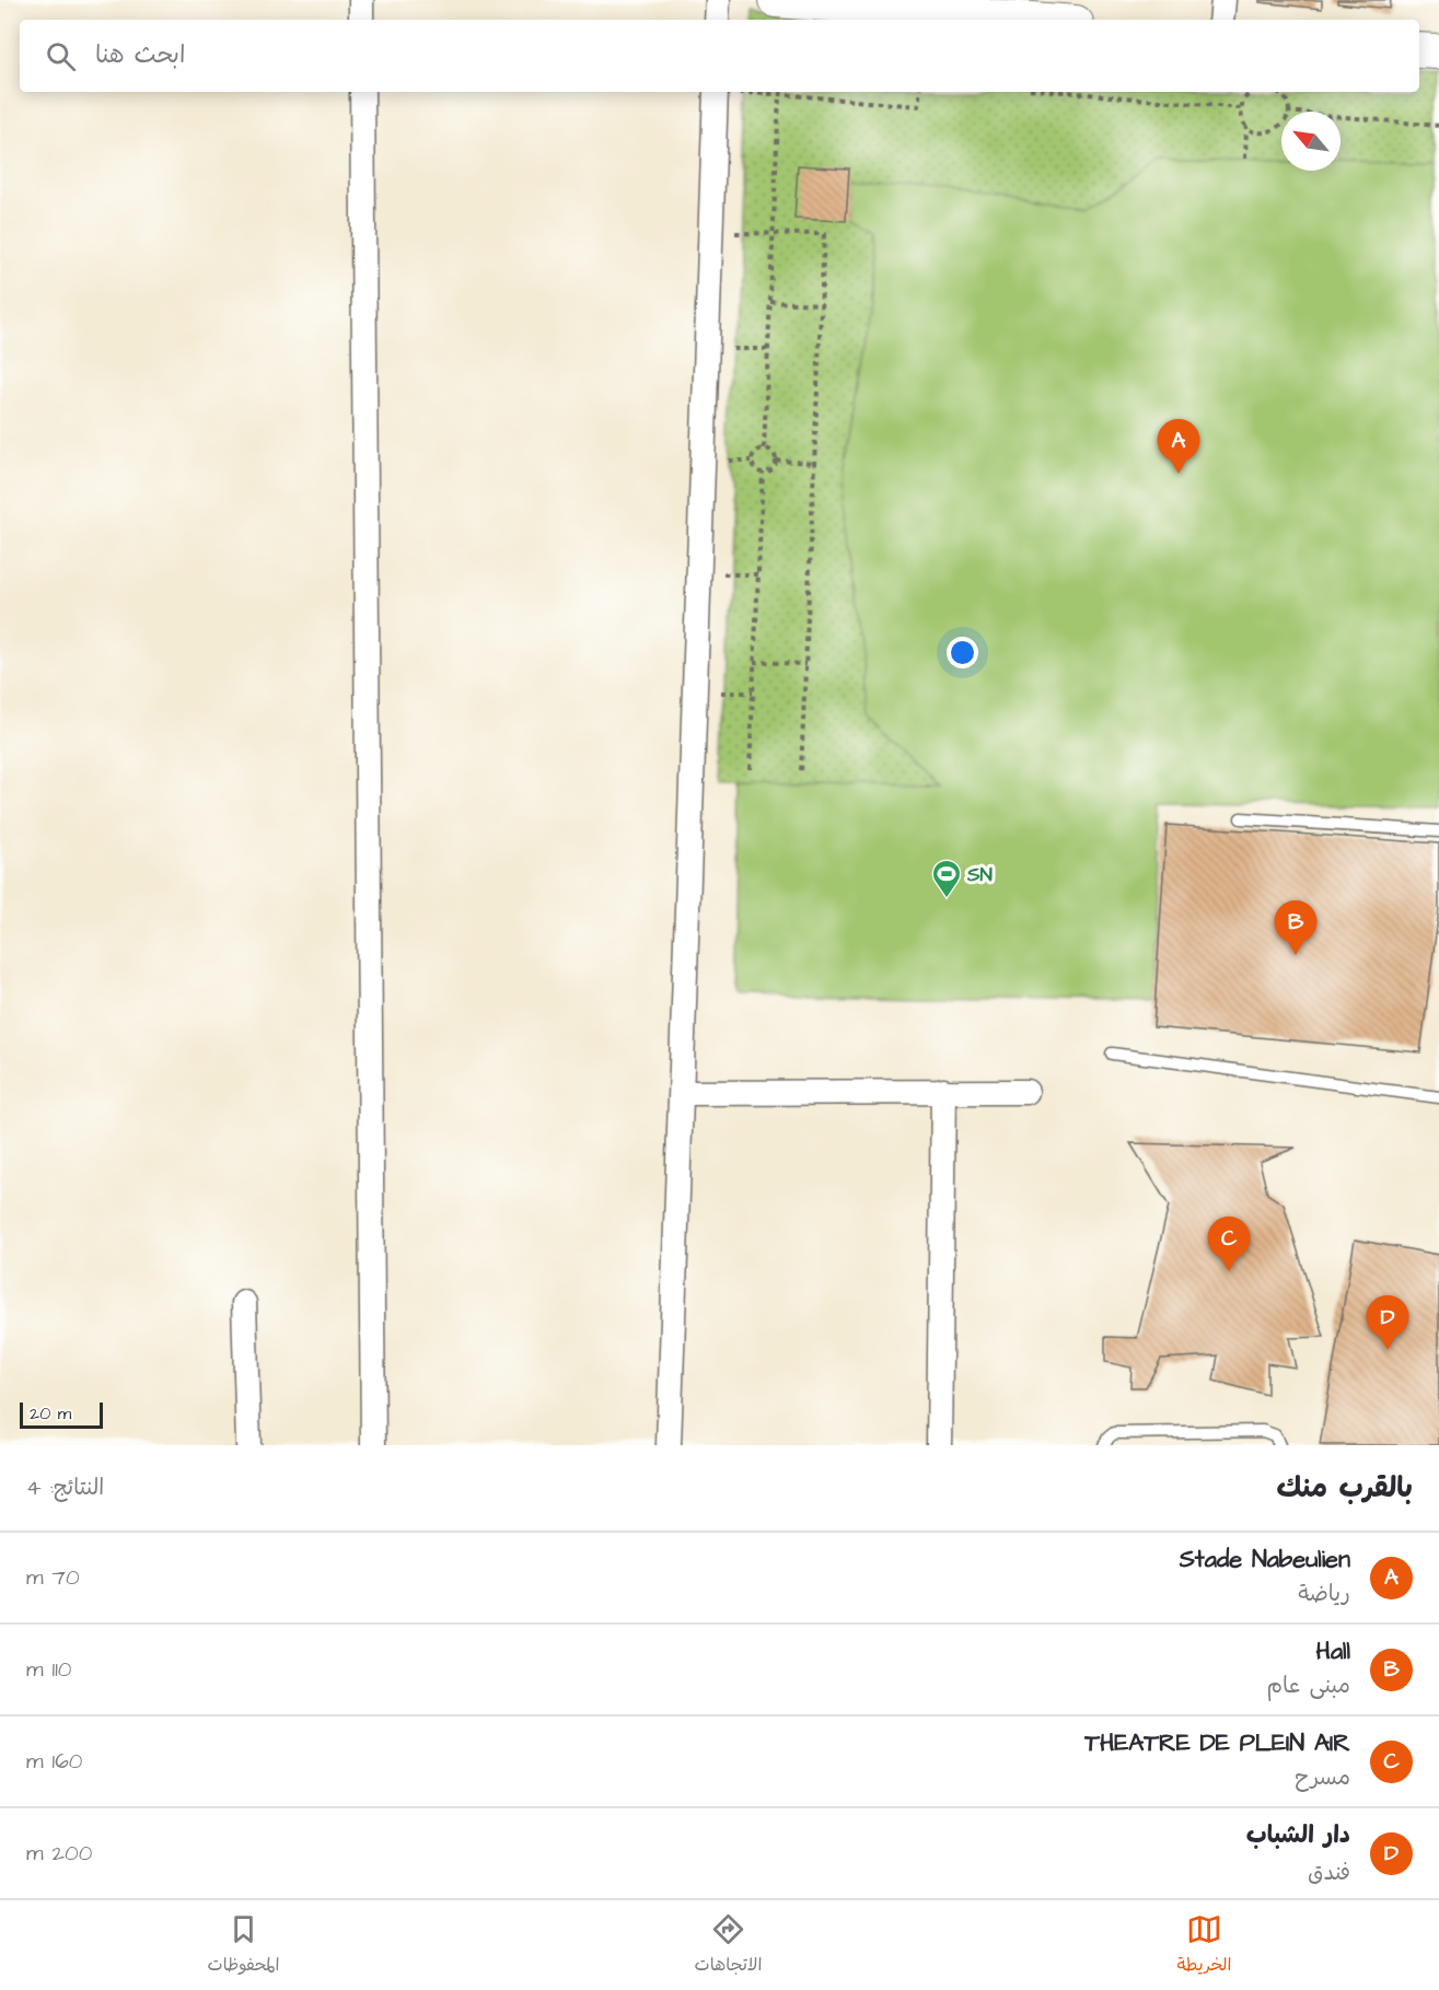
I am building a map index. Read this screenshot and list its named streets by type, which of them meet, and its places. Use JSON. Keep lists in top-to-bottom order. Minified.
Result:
{"places":{"sports":["SN"]},"scale_bar":"20 m","north":"top left","page":{"search":"ابحث هنا","pins":["A","B","C","D"],"scale":"20 m","heading":["بالقرب منك","النتائج: 4"],"list":[{"mark":"A","name":"Stade Nabeulien","note":"رياضة","value":"70 m"},{"mark":"B","name":"Hall","note":"مبنى عام","value":"110 m"},{"mark":"C","name":"THEATRE DE PLEIN AIR","note":"مسرح","value":"160 m"},{"mark":"D","name":"دار الشباب","note":"فندق","value":"200 m"}],"nav":["الخريطة","الاتجاهات","المحفوظات"]}}
